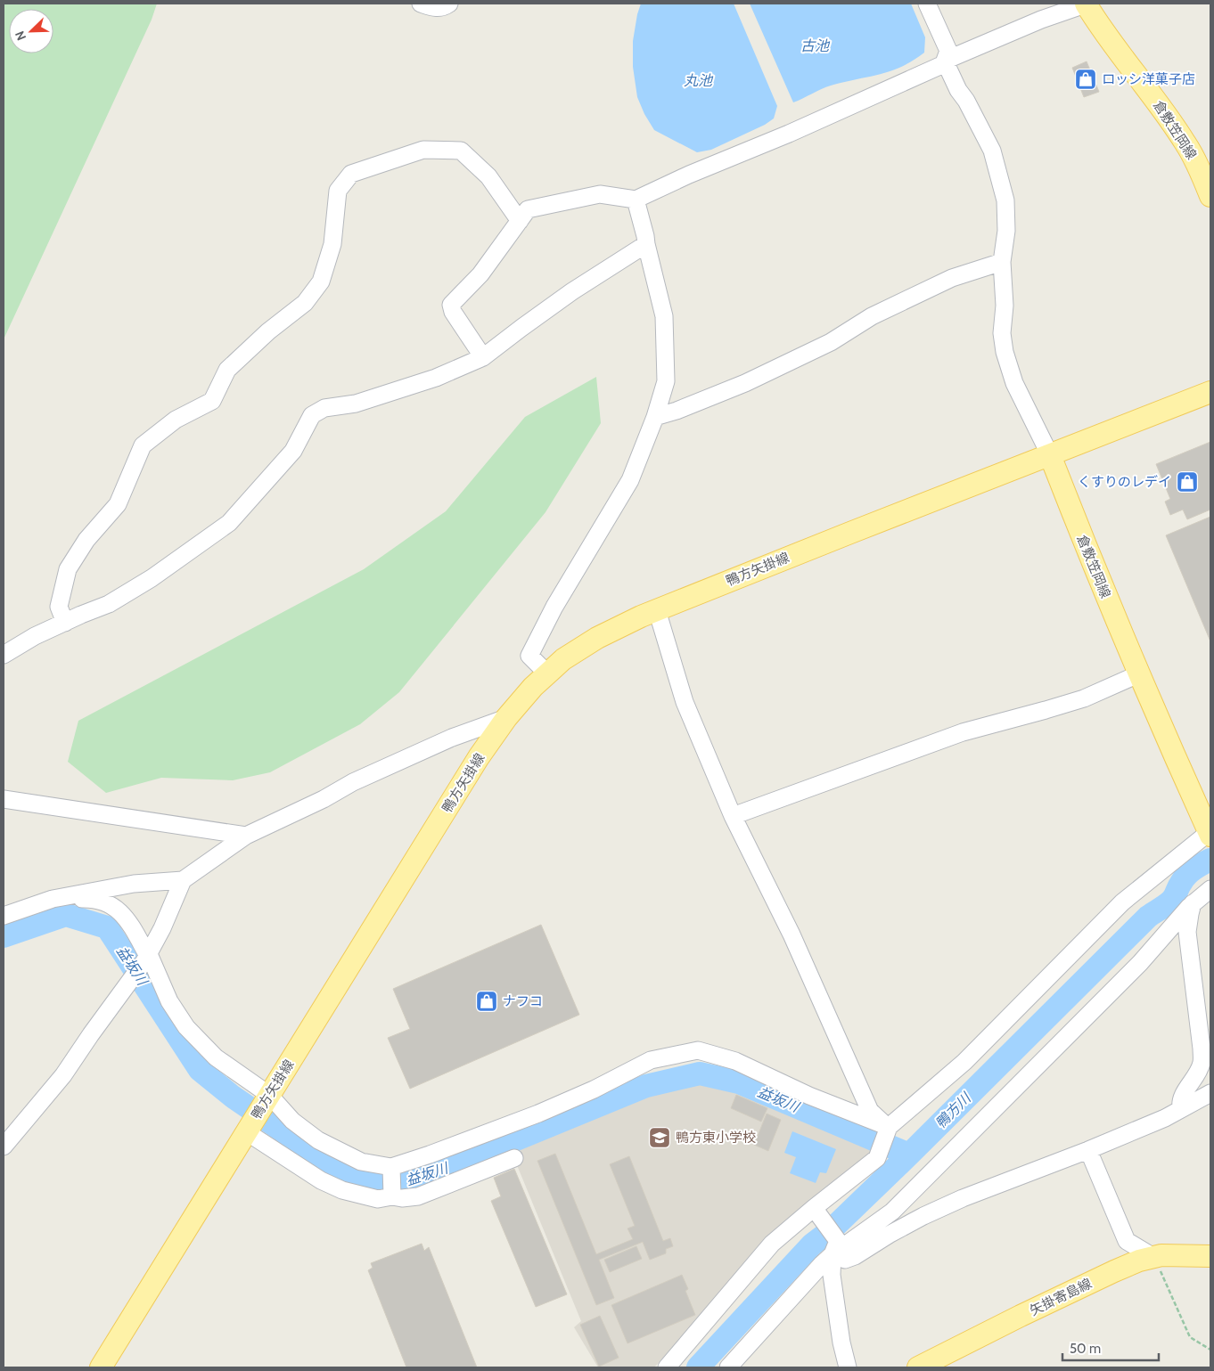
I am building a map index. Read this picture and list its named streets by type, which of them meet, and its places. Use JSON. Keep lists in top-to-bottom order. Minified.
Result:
{"streets":{"main road":["倉敷笠岡線","鴨方矢掛線","矢掛寄島線"]},"crossings":[["倉敷笠岡線","鴨方矢掛線"]],"water":["古池","丸池","益坂川","鴨方川"],"places":{"shop":["ロッシ洋菓子店","くすりのレデイ","ナフコ"],"school or university":["鴨方東小学校"]},"scale_bar":"50 m","north":"bottom left"}
